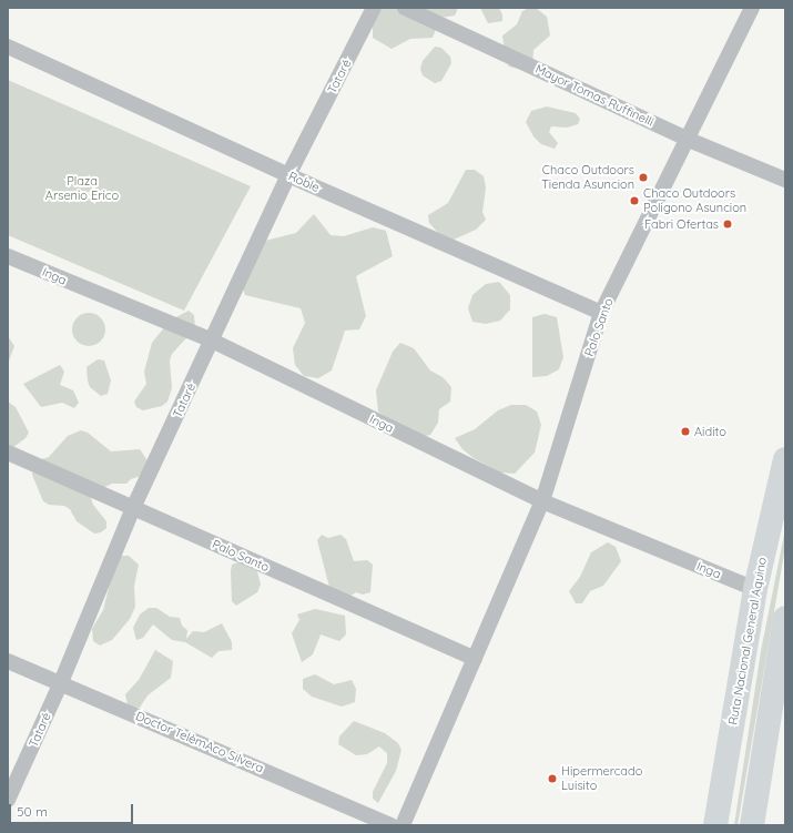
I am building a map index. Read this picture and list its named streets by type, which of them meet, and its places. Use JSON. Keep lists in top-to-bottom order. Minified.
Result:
{"streets":{"highway":["Ruta Nacional General Aquino"],"street":["Tataré","Mayor Tomas Ruffinelli","Roble","Inga","Palo Santo","Doctor TelèmAco Silvera"]},"crossings":[["Tataré","Roble"],["Tataré","Inga"],["Tataré","Palo Santo"],["Tataré","Doctor TelèmAco Silvera"],["Mayor Tomas Ruffinelli","Palo Santo"],["Roble","Palo Santo"],["Inga","Palo Santo"],["Inga","Ruta Nacional General Aquino"]],"parks":["Plaza Arsenio Erico"],"places":["Chaco Outdoors Tienda Asuncion","Chaco Outdoors Poligono Asuncion","Fabri Ofertas","Aidito","Hipermercado Luisito"],"scale_bar":"50 m"}
